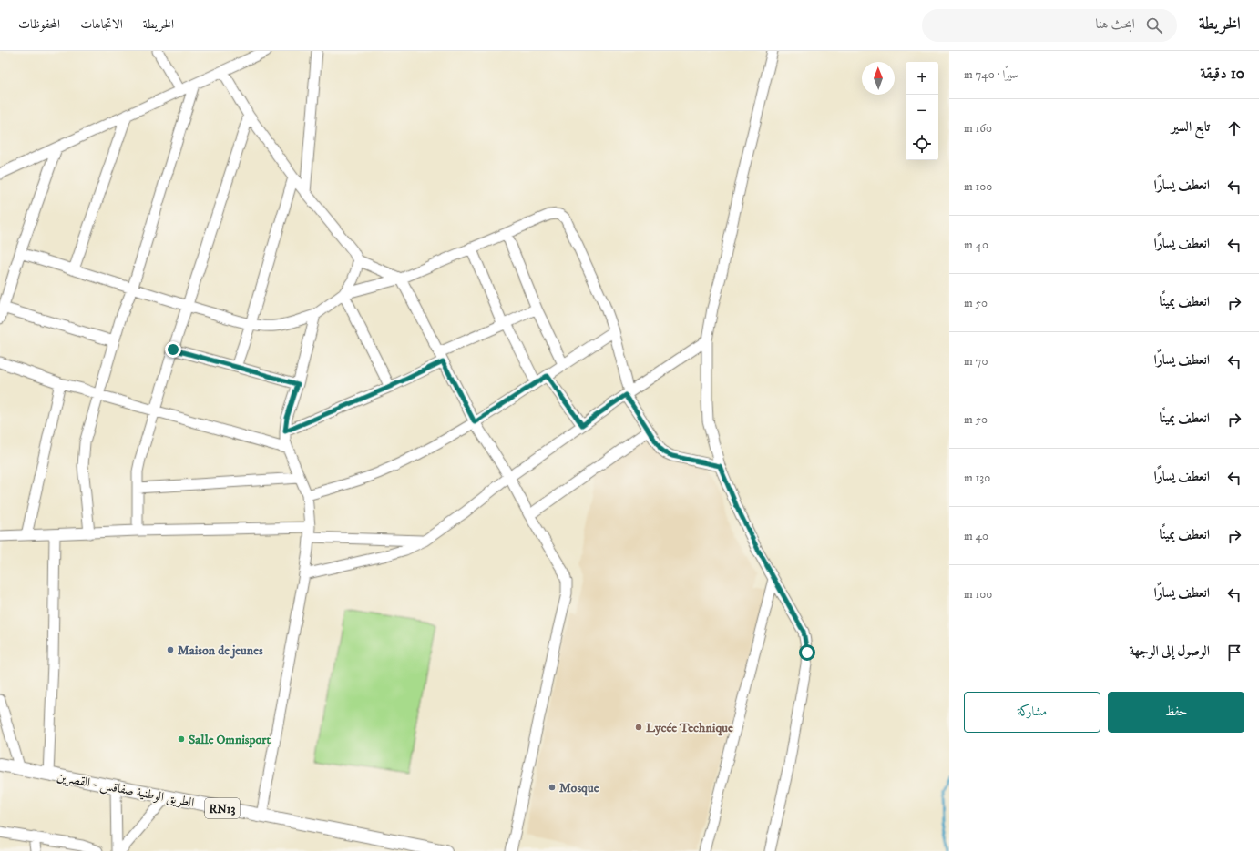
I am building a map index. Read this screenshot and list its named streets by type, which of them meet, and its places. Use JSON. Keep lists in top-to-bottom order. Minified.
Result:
{"streets":{"main road":["الطريق الوطنية صفاقس - القصرين","RN13"]},"places":["Maison de jeunes","Lycée Technique","Salle Omnisport","Mosque"],"north":"top","page":{"header":"الخريطة","search":"ابحث هنا","nav":["الخريطة","الاتجاهات","المحفوظات"],"heading":["10 دقيقة","سيرًا · 740 m"],"map_buttons":["+","−"],"list":[["تابع السير","160 m"],["انعطف يسارًا","100 m"],["انعطف يسارًا","40 m"],["انعطف يمينًا","50 m"],["انعطف يسارًا","70 m"],["انعطف يمينًا","50 m"],["انعطف يسارًا","130 m"],["انعطف يمينًا","40 m"],["انعطف يسارًا","100 m"],"الوصول إلى الوجهة"],"buttons":["حفظ","مشاركة"]}}
